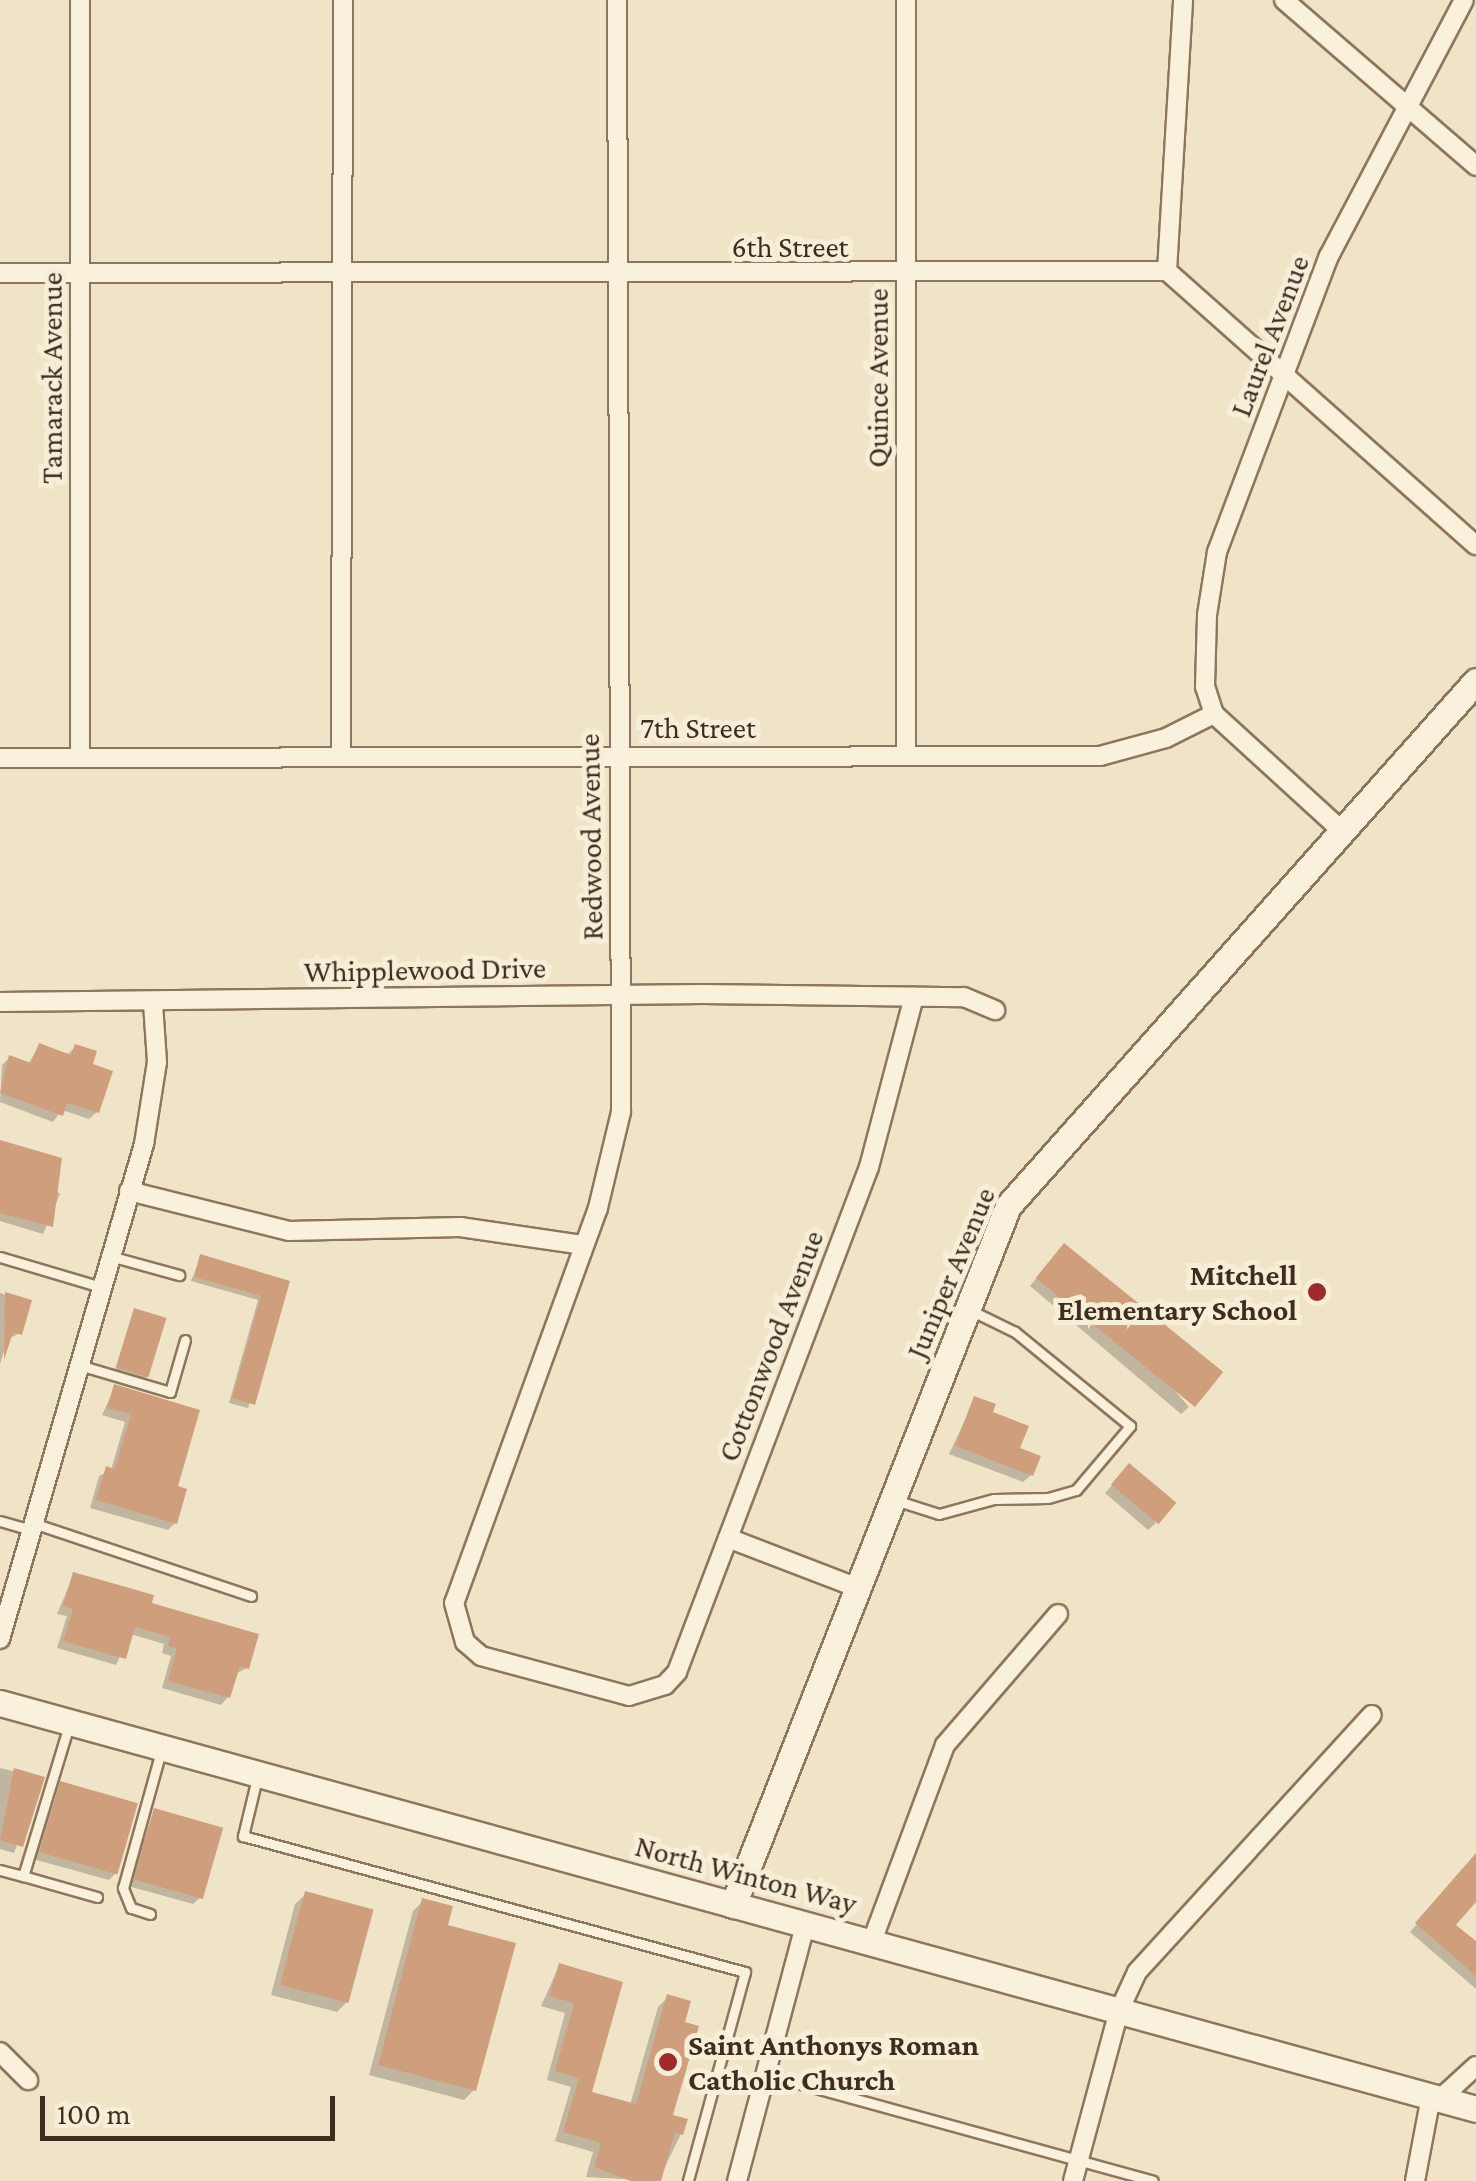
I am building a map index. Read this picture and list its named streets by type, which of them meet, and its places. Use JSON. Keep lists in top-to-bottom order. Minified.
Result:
{"streets":{"main road":["Juniper Avenue","North Winton Way"],"street":["6th Street","Laurel Avenue","Tamarack Avenue","Quince Avenue","7th Street","Redwood Avenue","Whipplewood Drive","Cottonwood Avenue"]},"crossings":[["6th Street","Tamarack Avenue"],["6th Street","Quince Avenue"],["6th Street","Redwood Avenue"],["Laurel Avenue","7th Street"],["Tamarack Avenue","7th Street"],["Quince Avenue","7th Street"],["7th Street","Redwood Avenue"],["Redwood Avenue","Whipplewood Drive"],["Redwood Avenue","Cottonwood Avenue"],["Whipplewood Drive","Cottonwood Avenue"],["Juniper Avenue","North Winton Way"]],"places":["Mitchell Elementary School","Saint Anthonys Roman Catholic Church"],"scale_bar":"100 m"}
